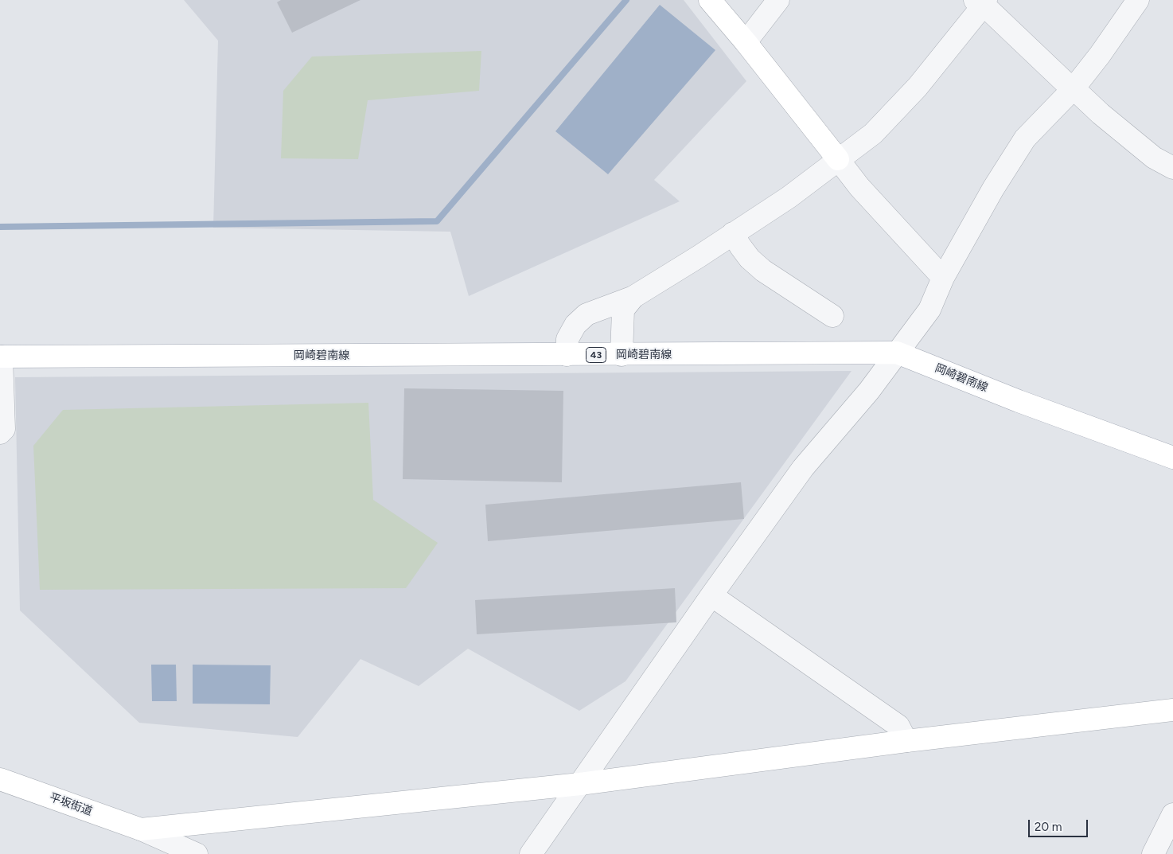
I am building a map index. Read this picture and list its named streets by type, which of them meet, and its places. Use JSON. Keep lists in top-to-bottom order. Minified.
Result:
{"streets":{"street":["43","岡崎碧南線","平坂街道"]},"scale_bar":"20 m"}
